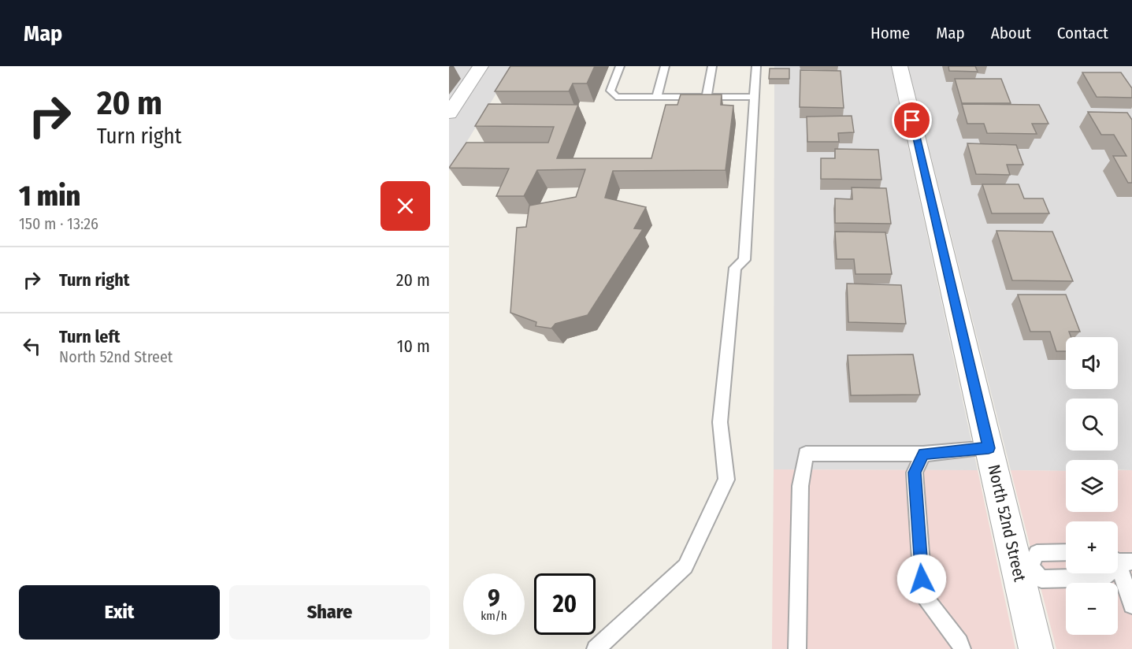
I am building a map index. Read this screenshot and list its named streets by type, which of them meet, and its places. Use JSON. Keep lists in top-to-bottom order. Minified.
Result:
{"streets":{"street":["North 52nd Street"]},"page":{"header":"Map","nav":["Home","Map","About","Contact"],"turn":["20 m","Turn right"],"heading":["1 min","150 m · 13:26"],"list":[{"name":"Turn right","value":"20 m"},{"name":"Turn left","note":"North 52nd Street","value":"10 m"}],"map_buttons":["+","−"],"speed":"9 km/h","limit":"20","buttons":["Exit","Share"]}}
